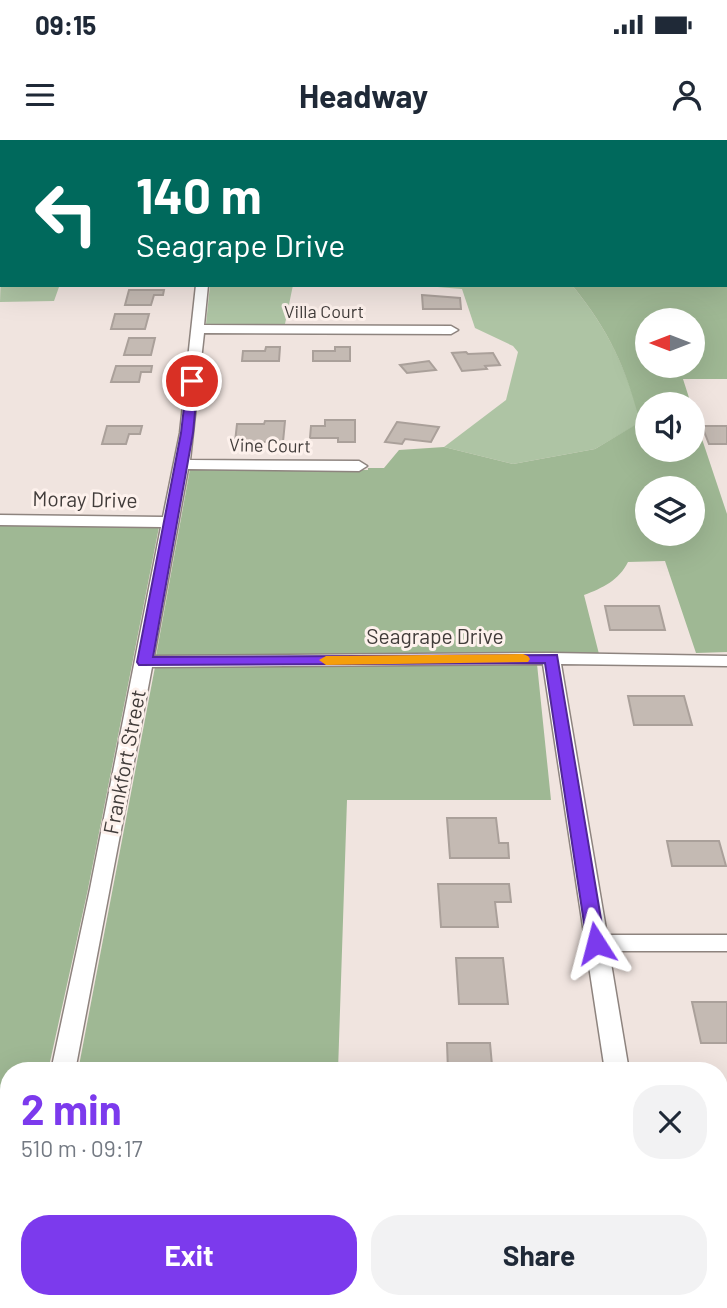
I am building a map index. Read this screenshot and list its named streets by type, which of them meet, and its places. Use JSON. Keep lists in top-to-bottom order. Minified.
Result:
{"streets":{"street":["Villa Court","Vine Court","Moray Drive","Seagrape Drive","Frankfort Street"]},"crossings":[["Villa Court","Frankfort Street"],["Vine Court","Frankfort Street"],["Moray Drive","Frankfort Street"],["Seagrape Drive","Frankfort Street"]],"north":"left","page":{"status":"09:15","header":"Headway","turn":["140 m","Seagrape Drive"],"heading":["2 min","510 m · 09:17"],"buttons":["Exit","Share"]}}
